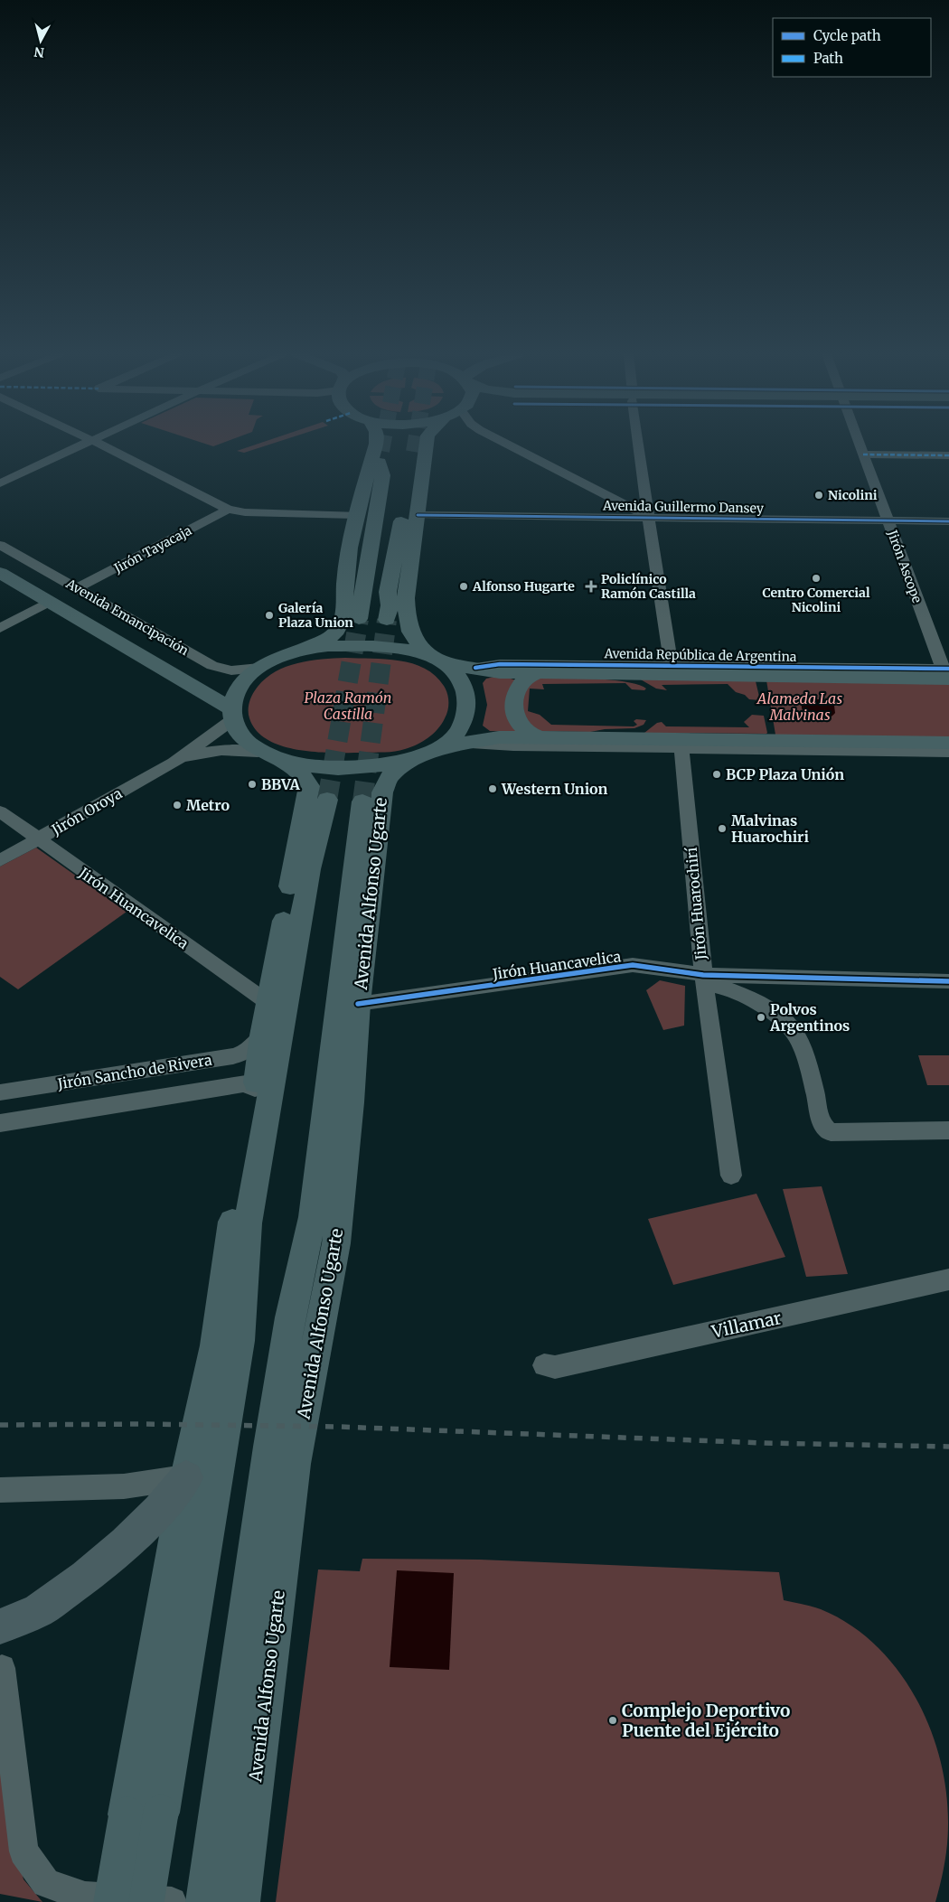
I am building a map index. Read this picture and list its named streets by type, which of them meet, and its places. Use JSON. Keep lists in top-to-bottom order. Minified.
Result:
{"streets":{"main road":["Avenida Emancipación","Avenida República de Argentina","Avenida Alfonso Ugarte"],"street":["Avenida Guillermo Dansey","Jirón Tayacaja","Jirón Ascope","Jirón Oroya","Jirón Huarochirí","Jirón Huancavelica","Jirón Sancho de Rivera","Villamar"]},"crossings":[["Avenida Guillermo Dansey","Jirón Ascope"],["Jirón Tayacaja","Avenida Emancipación"],["Jirón Ascope","Avenida República de Argentina"],["Avenida Emancipación","Jirón Oroya"],["Jirón Oroya","Jirón Huancavelica"],["Avenida Alfonso Ugarte","Jirón Huancavelica"],["Jirón Huarochirí","Jirón Huancavelica"]],"parks":["Plaza Ramón Castilla","Alameda Las Malvinas"],"places":{"other":["Nicolini","Centro Comercial Nicolini","Alfonso Hugarte","Galería Plaza Union","BCP Plaza Unión","BBVA","Western Union","Metro","Malvinas Huarochiri","Polvos Argentinos","Complejo Deportivo Puente del Ejército"],"health":["Policlínico Ramón Castilla"]},"legend":["Cycle path","Path"],"north":"bottom"}
